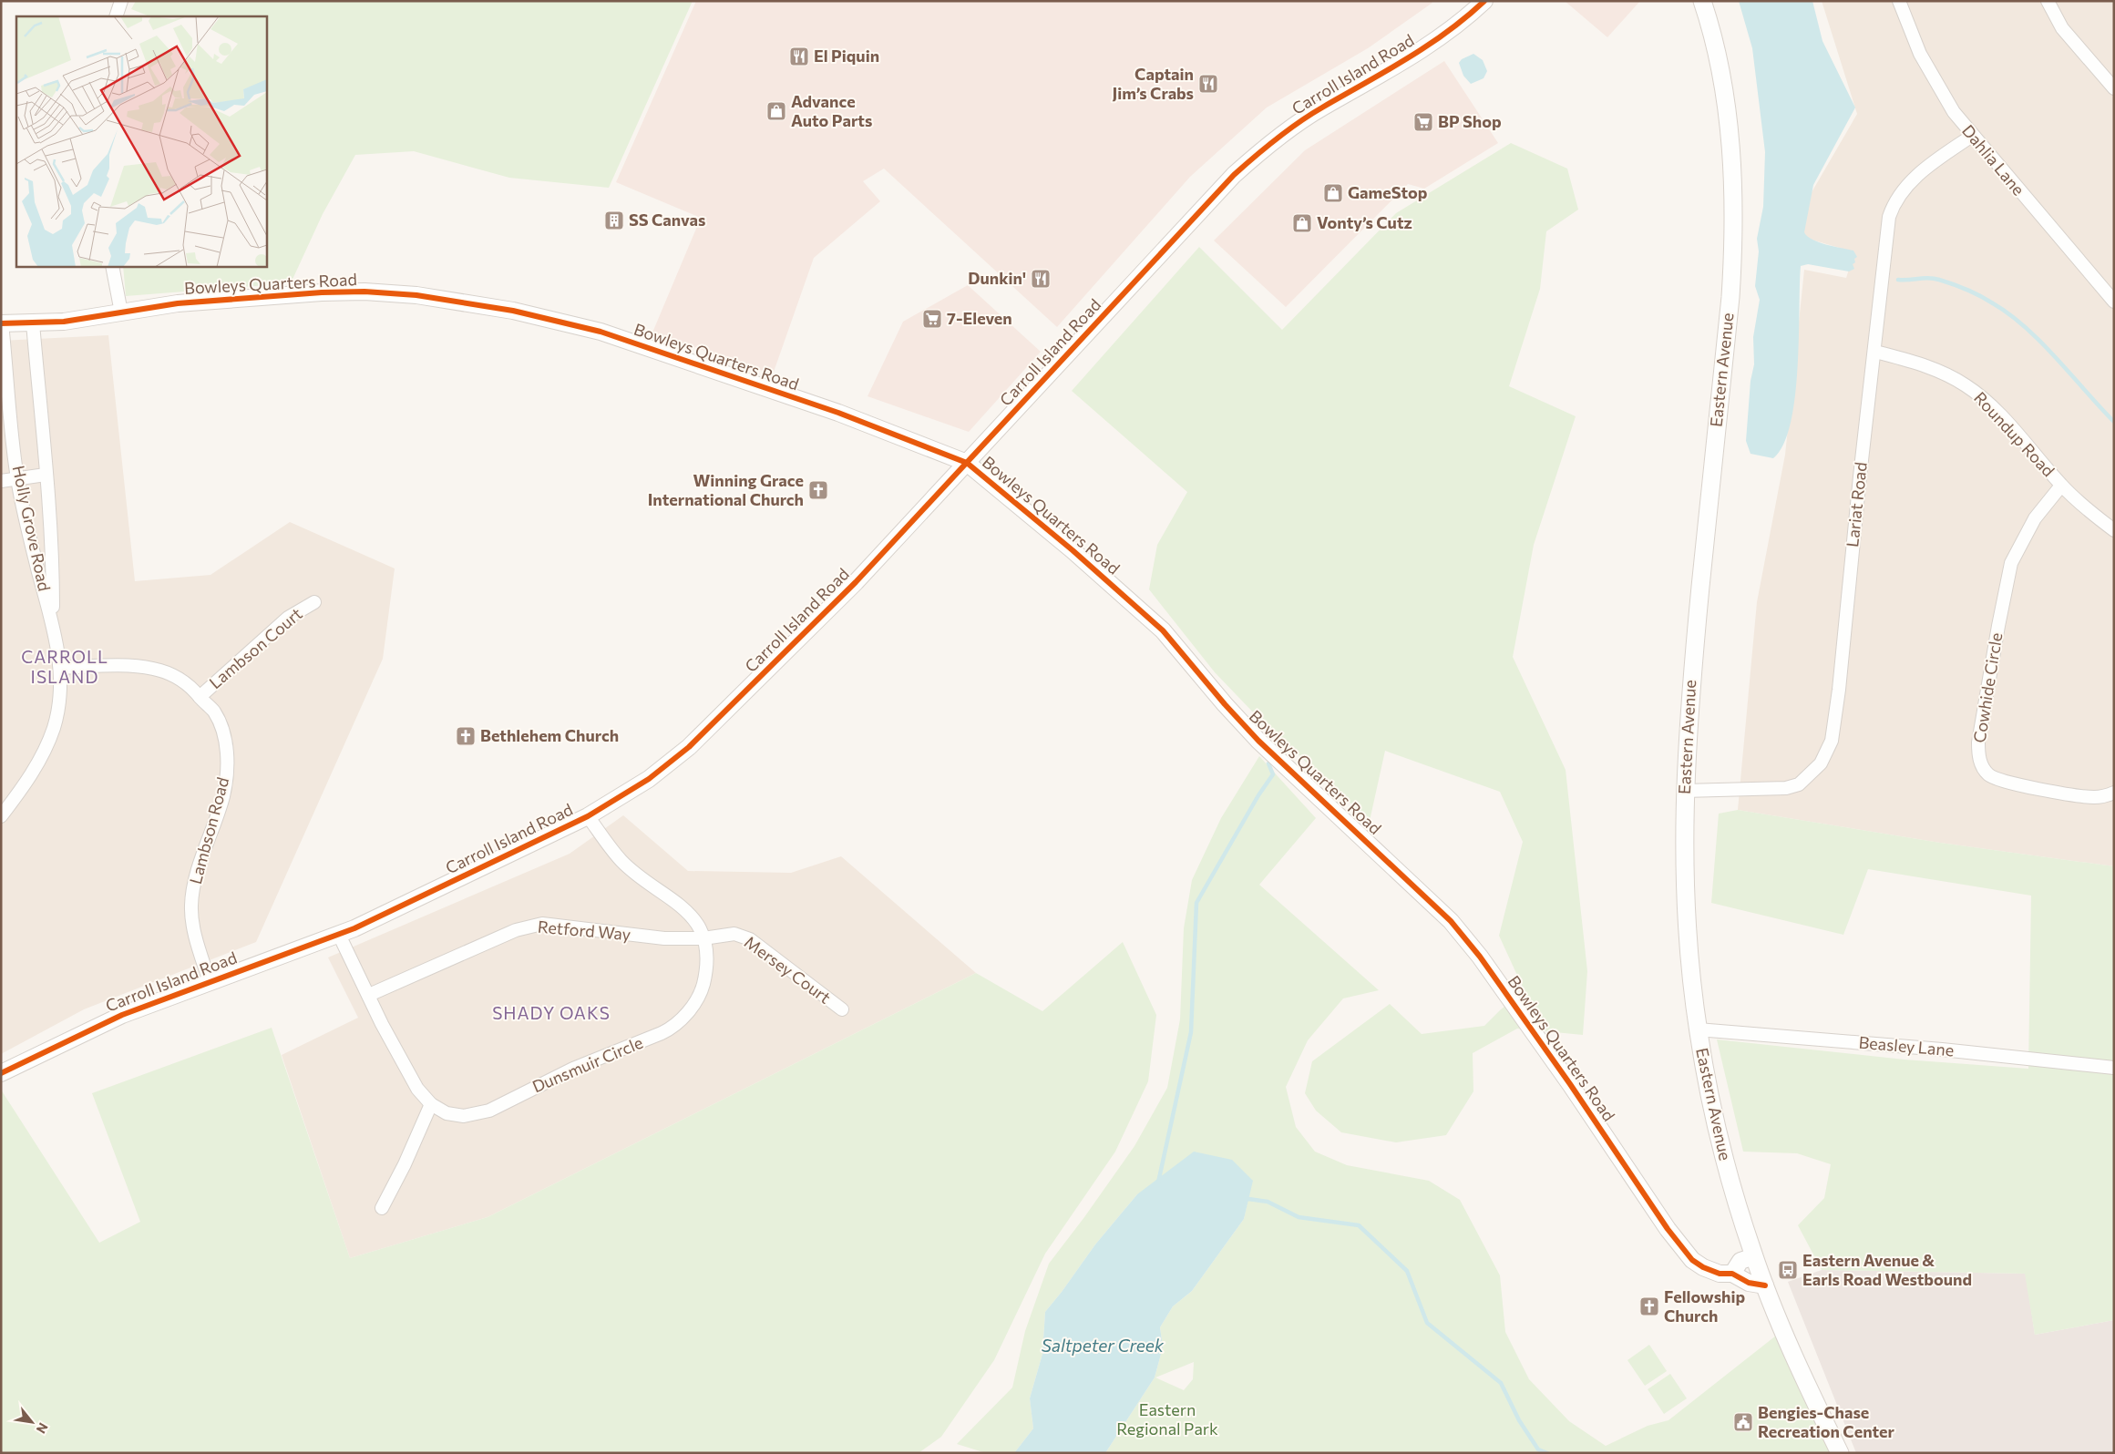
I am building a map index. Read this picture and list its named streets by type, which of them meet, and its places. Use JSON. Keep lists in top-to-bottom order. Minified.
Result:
{"streets":{"main road":["Eastern Avenue"],"street":["Carroll Island Road","Dahlia Lane","Bowleys Quarters Road","Roundup Road","Lariat Road","Holly Grove Road","Lambson Court","Cowhide Circle","Lambson Road","Retford Way","Mersey Court","Beasley Lane","Dunsmuir Circle"]},"crossings":[["Carroll Island Road","Bowleys Quarters Road"],["Carroll Island Road","Lambson Road"],["Carroll Island Road","Dunsmuir Circle"],["Dahlia Lane","Lariat Road"],["Bowleys Quarters Road","Eastern Avenue"],["Bowleys Quarters Road","Holly Grove Road"],["Eastern Avenue","Lariat Road"],["Eastern Avenue","Beasley Lane"],["Roundup Road","Lariat Road"],["Roundup Road","Cowhide Circle"],["Holly Grove Road","Lambson Road"],["Lambson Court","Lambson Road"],["Retford Way","Mersey Court"],["Retford Way","Dunsmuir Circle"],["Mersey Court","Dunsmuir Circle"]],"districts":["CARROLL ISLAND","SHADY OAKS"],"water":["Saltpeter Creek"],"parks":["Eastern Regional Park"],"places":{"restaurant":["El Piquin","Captain Jim’s Crabs","Dunkin'"],"shop":["Advance Auto Parts","GameStop","Vonty’s Cutz"],"supermarket":["BP Shop","7-Eleven"],"building":["SS Canvas"],"church":["Winning Grace International Church","Bethlehem Church","Fellowship Church"],"bus stop":["Eastern Avenue & Earls Road Westbound"],"public building":["Bengies-Chase Recreation Center"]},"north":"bottom right"}
